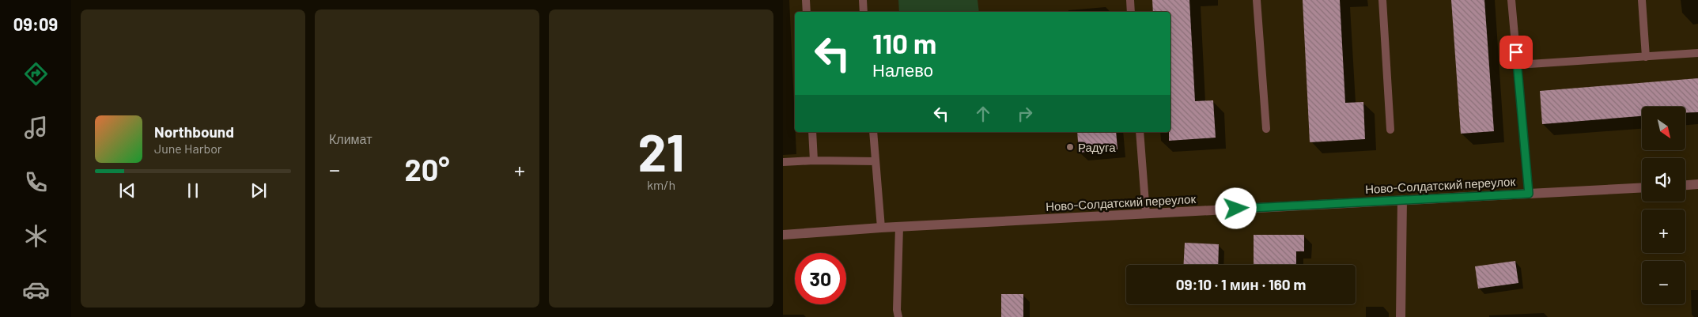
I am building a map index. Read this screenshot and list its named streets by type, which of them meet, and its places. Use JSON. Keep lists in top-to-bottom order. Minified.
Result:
{"streets":{"street":["Ново-Солдатский переулок"]},"places":["Радуга"],"north":"bottom right","page":{"tabs":"09:09","tile":["Климат",["21","km/h"]],"turn":["110 m","Налево"],"map_buttons":["+","−"],"song":["Northbound","June Harbor"],"heat":["−","20°","+"],"limit":"30","trip":"09:10 · 1 мин · 160 m"}}
